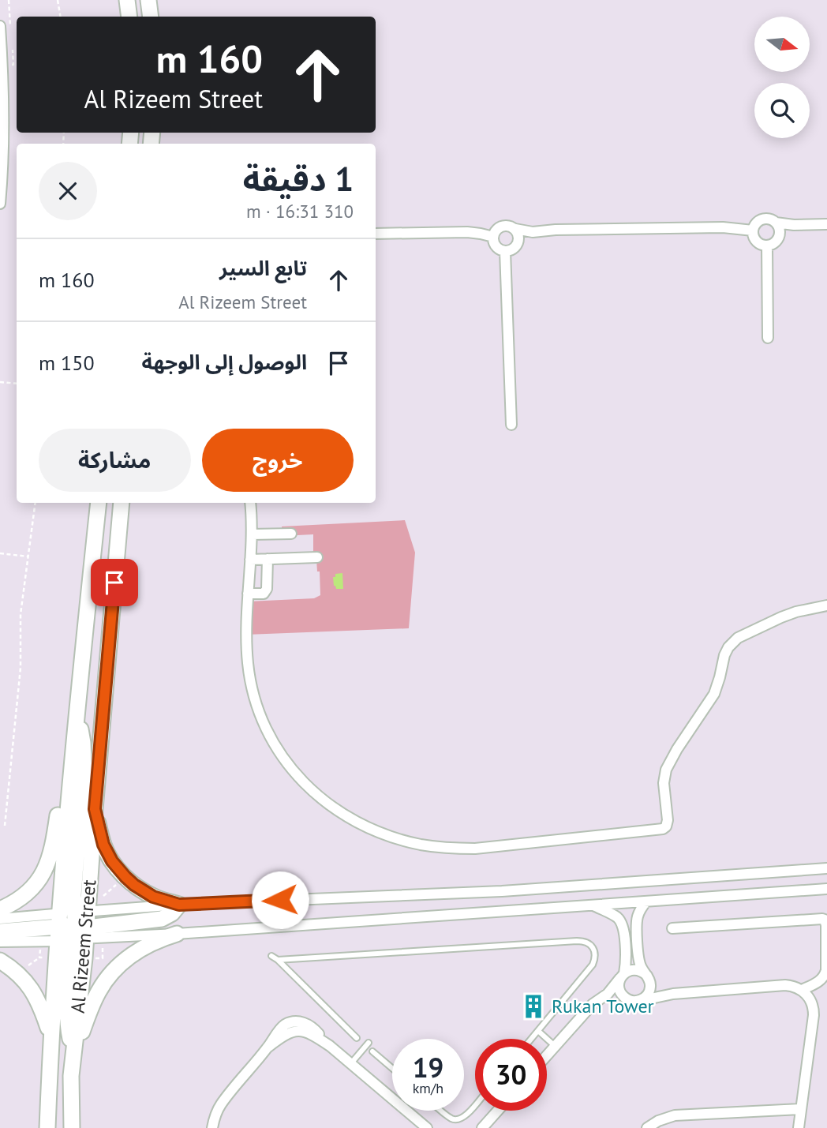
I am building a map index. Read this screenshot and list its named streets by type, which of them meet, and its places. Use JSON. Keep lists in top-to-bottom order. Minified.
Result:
{"streets":{"street":["Al Rizeem Street"]},"places":{"building":["Rukan Tower"]},"north":"right","page":{"turn":["160 m","Al Rizeem Street"],"heading":["1 دقيقة","310 m · 16:31"],"list":[{"name":"تابع السير","note":"Al Rizeem Street","value":"160 m"},{"name":"الوصول إلى الوجهة","value":"150 m"}],"buttons":["خروج","مشاركة"],"speed":"19 km/h","limit":"30"}}
